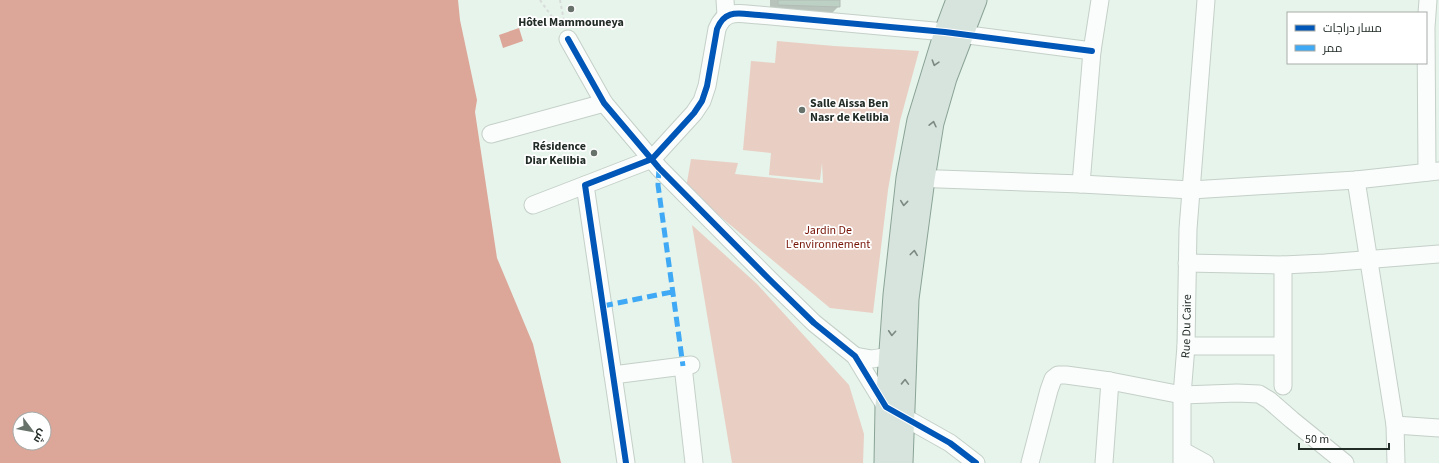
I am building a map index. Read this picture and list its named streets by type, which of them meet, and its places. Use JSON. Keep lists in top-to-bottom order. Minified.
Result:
{"streets":{"street":["Rue Du Caire"]},"parks":["Jardin De L'environnement"],"places":["Hôtel Mammouneya","Salle Aissa Ben Nasr de Kelibia","Résidence Diar Kelibia"],"legend":["مسار دراجات","ممر"],"scale_bar":"50 m","north":"bottom right"}
